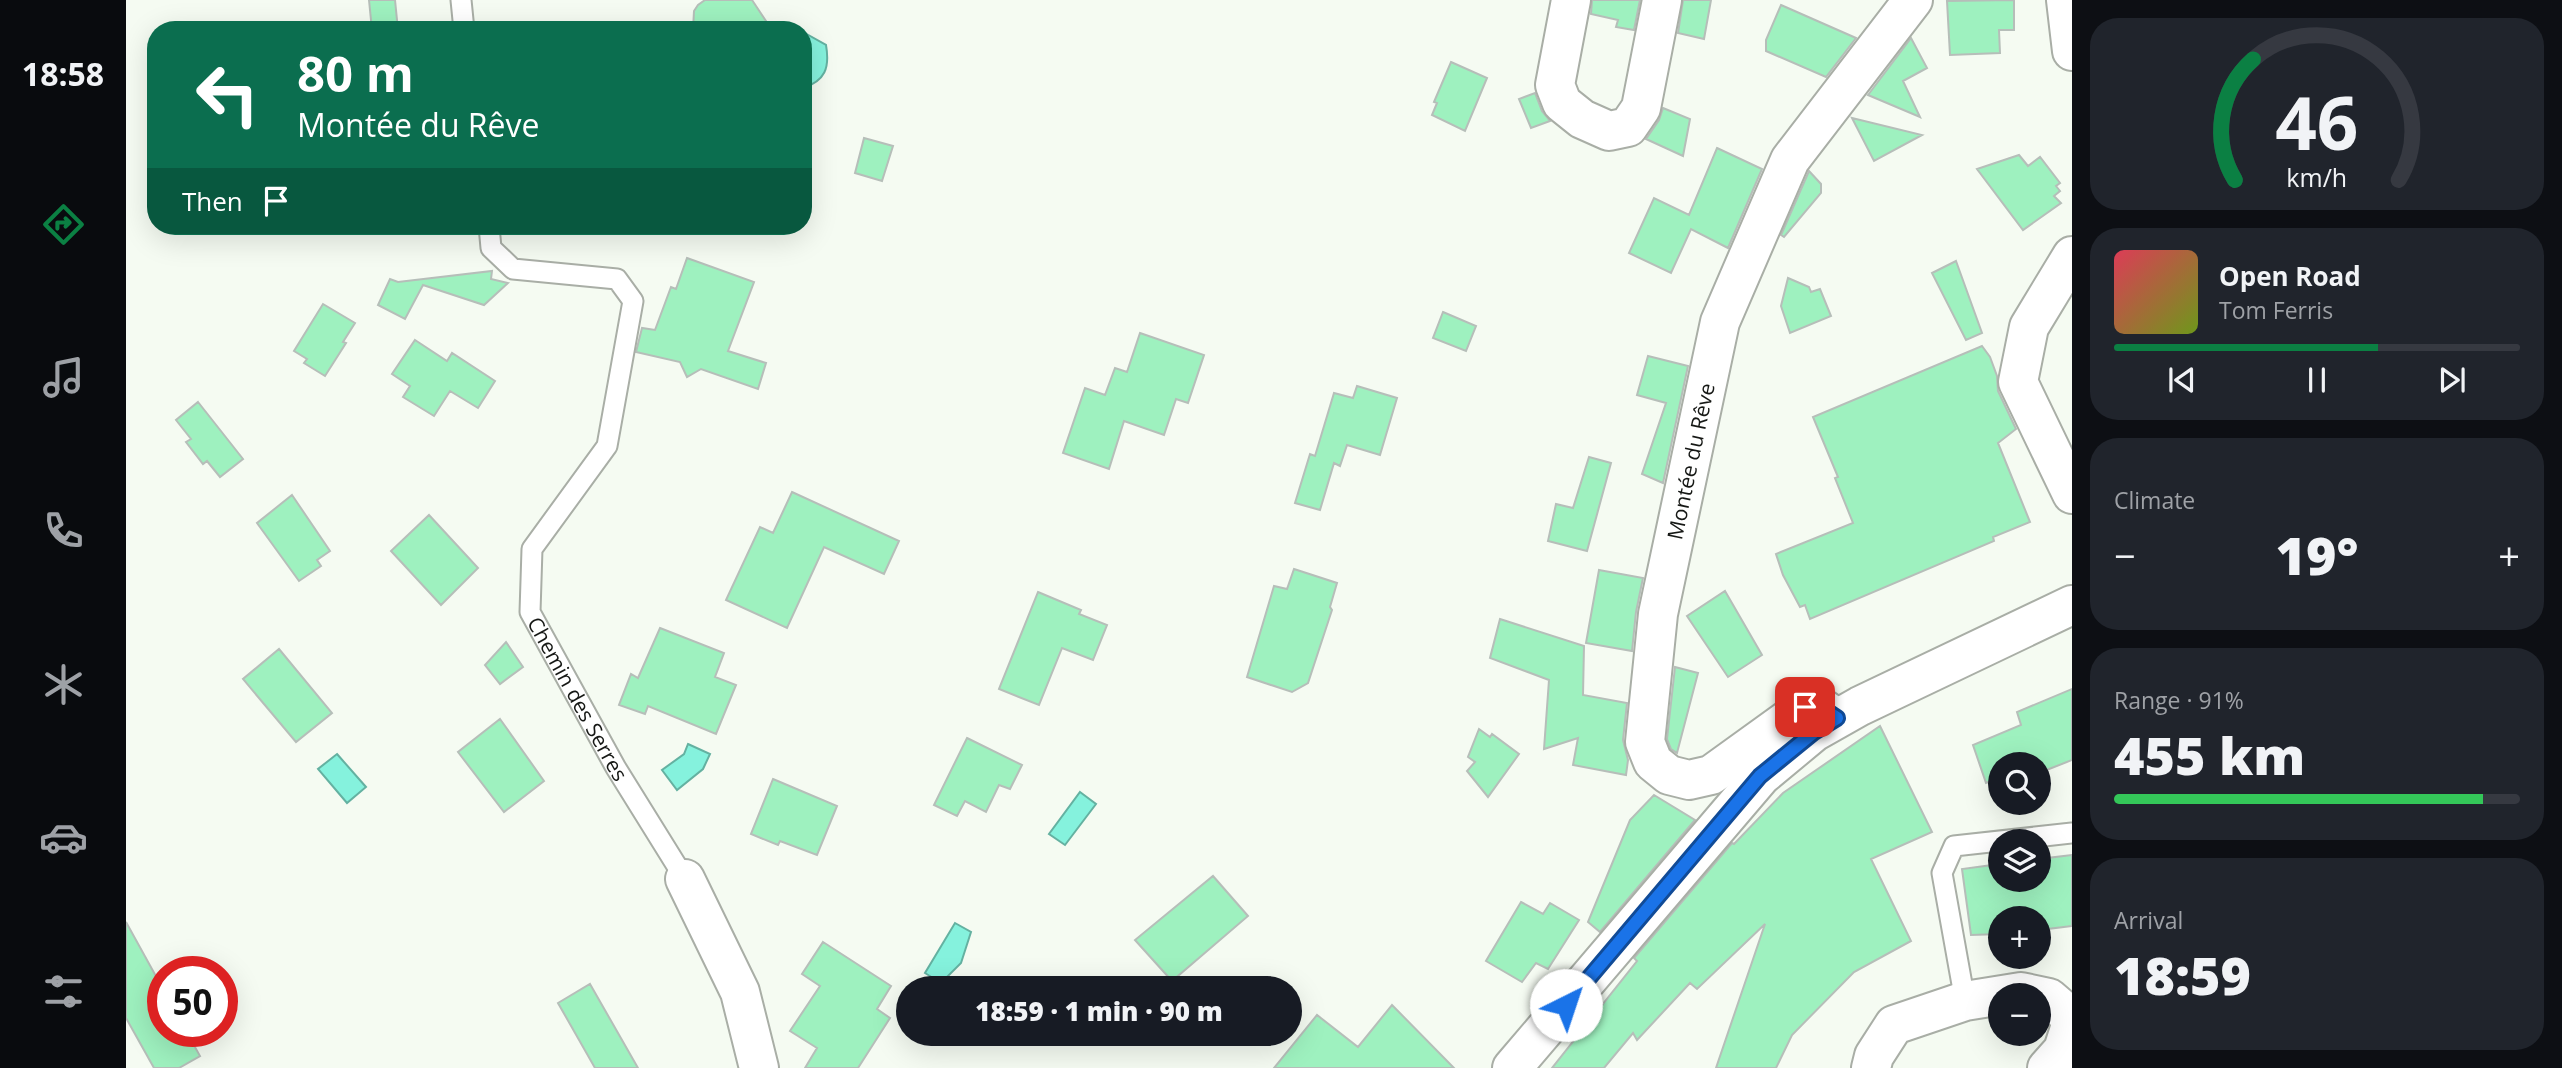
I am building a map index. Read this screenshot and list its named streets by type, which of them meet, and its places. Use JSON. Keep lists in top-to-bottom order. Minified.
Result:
{"streets":{"street":["Montée du Rêve","Chemin des Serres"]},"page":{"tabs":"18:58","turn":["80 m","Montée du Rêve"],"then":"Then","song":["Open Road","Tom Ferris"],"tile":["Climate",["Range · 91%","455 km"],["Arrival","18:59"]],"heat":["−","19°","+"],"map_buttons":["+","−"],"limit":"50","trip":"18:59 · 1 min · 90 m","gauge":["46","km/h"]}}
